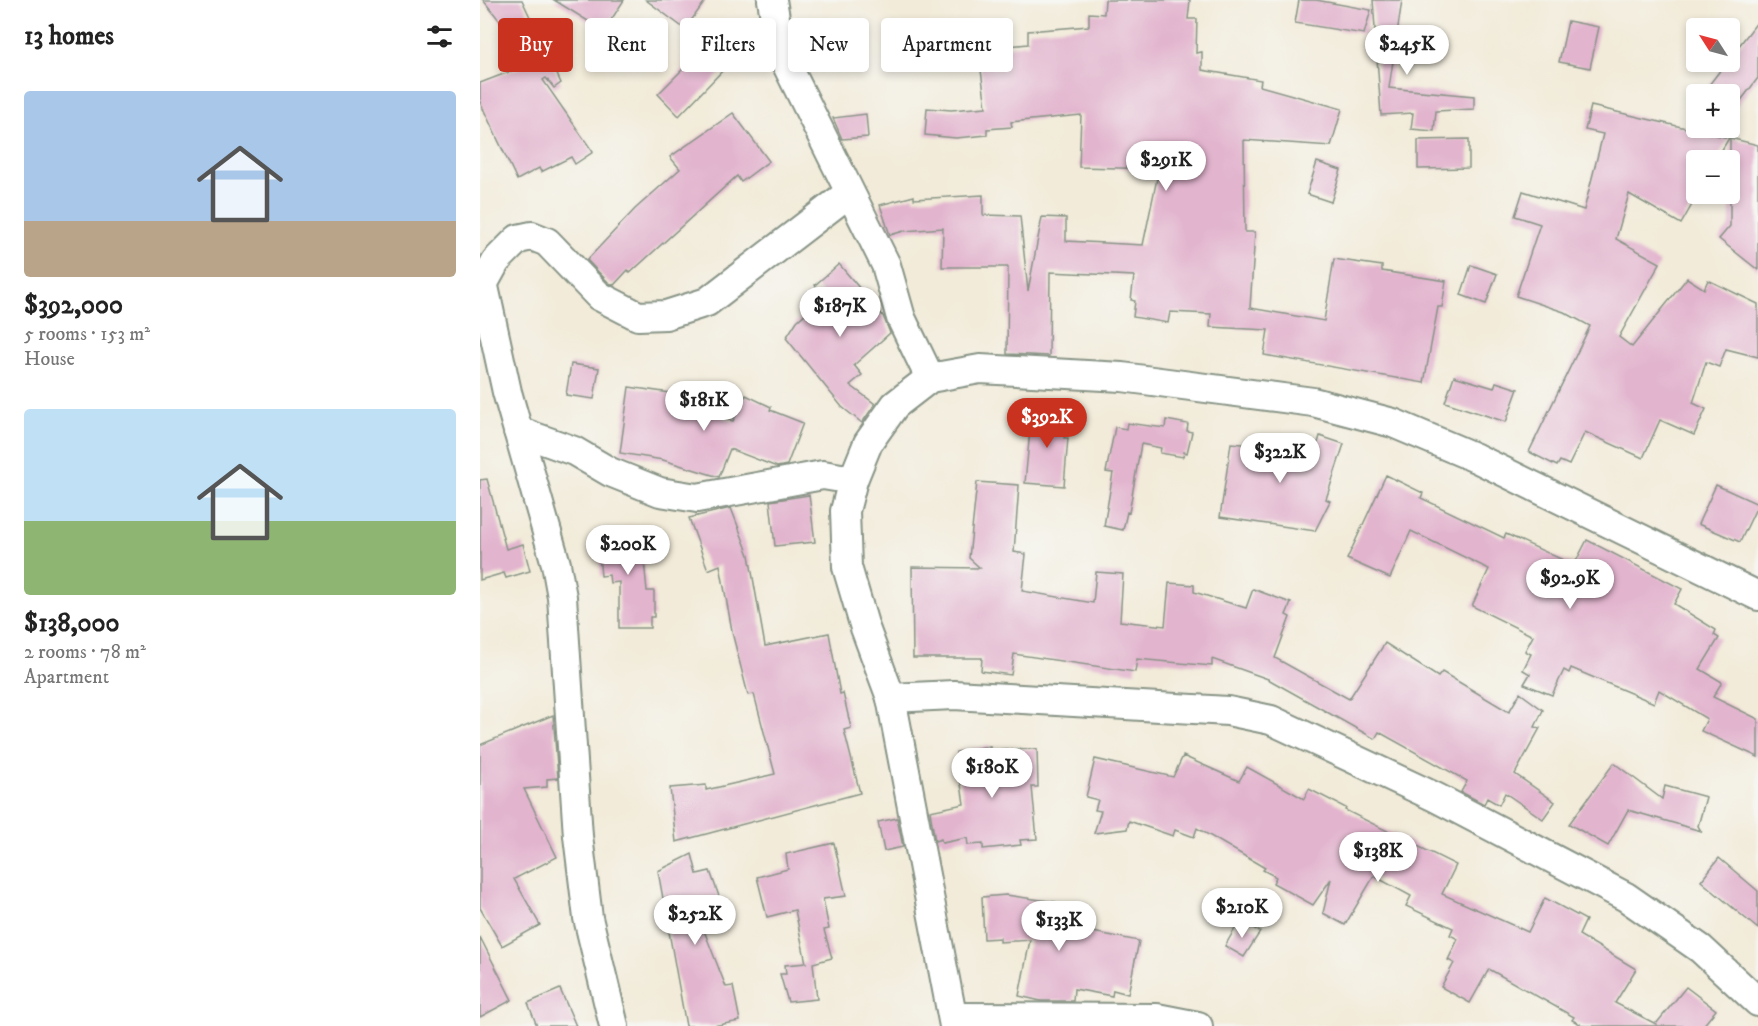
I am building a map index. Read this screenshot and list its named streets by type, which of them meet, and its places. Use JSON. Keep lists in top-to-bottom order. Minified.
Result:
{"north":"top left","page":{"heading":"13 homes","map_buttons":["+","−"],"chip":["Buy","Rent","Filters","New","Apartment"],"price":["$245K","$291K","$187K","$181K","$392K","$322K","$200K","$92.9K","$180K","$138K","$210K","$252K","$133K"],"list":[{"name":"$392,000","note":"5 rooms · 153 m² · House"},{"name":"$138,000","note":"2 rooms · 78 m² · Apartment"}]}}
